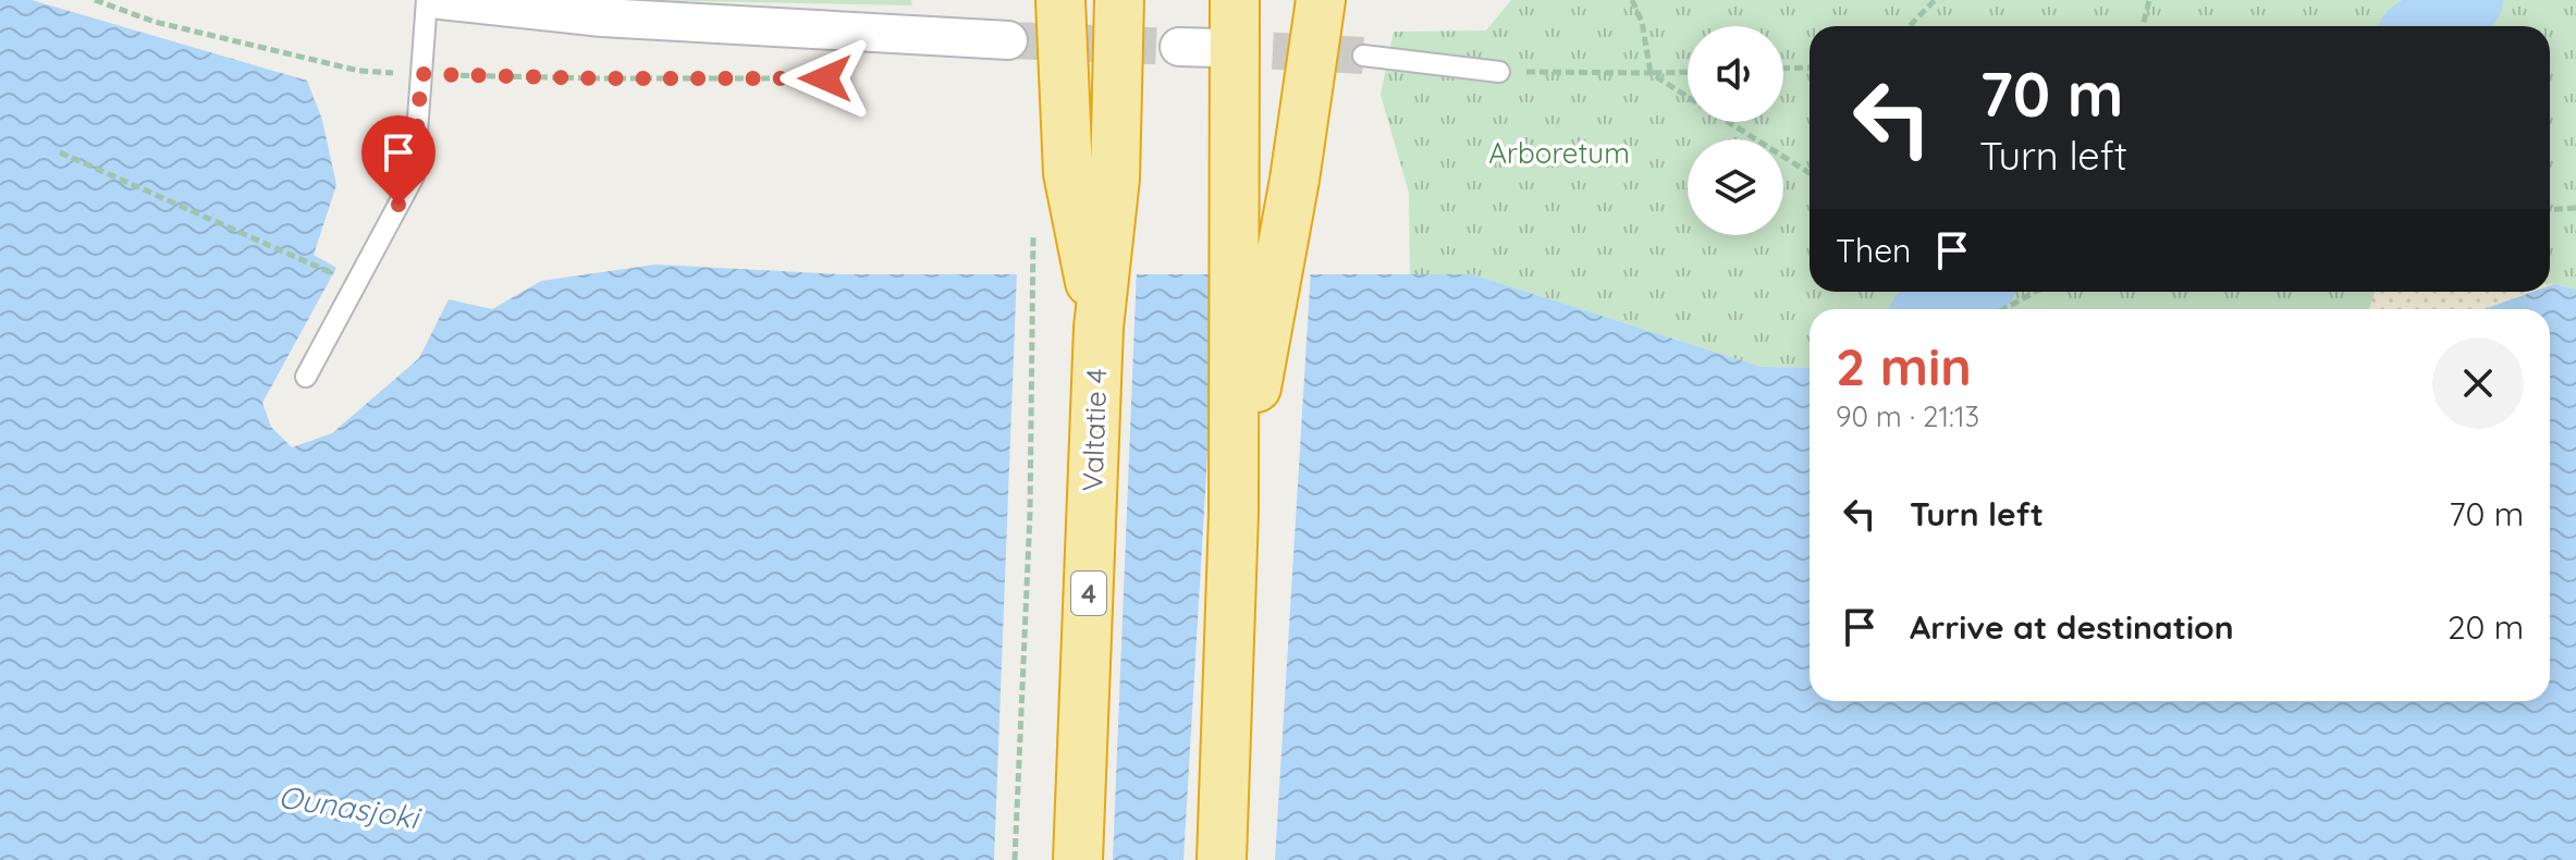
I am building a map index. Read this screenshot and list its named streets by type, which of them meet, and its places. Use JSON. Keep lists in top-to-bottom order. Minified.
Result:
{"streets":{"highway":["Valtatie 4","4"]},"water":["Ounasjoki"],"parks":["Arboretum"],"page":{"turn":["70 m","Turn left"],"then":"Then","heading":["2 min","90 m · 21:13"],"list":[{"name":"Turn left","value":"70 m"},{"name":"Arrive at destination","value":"20 m"}]}}
